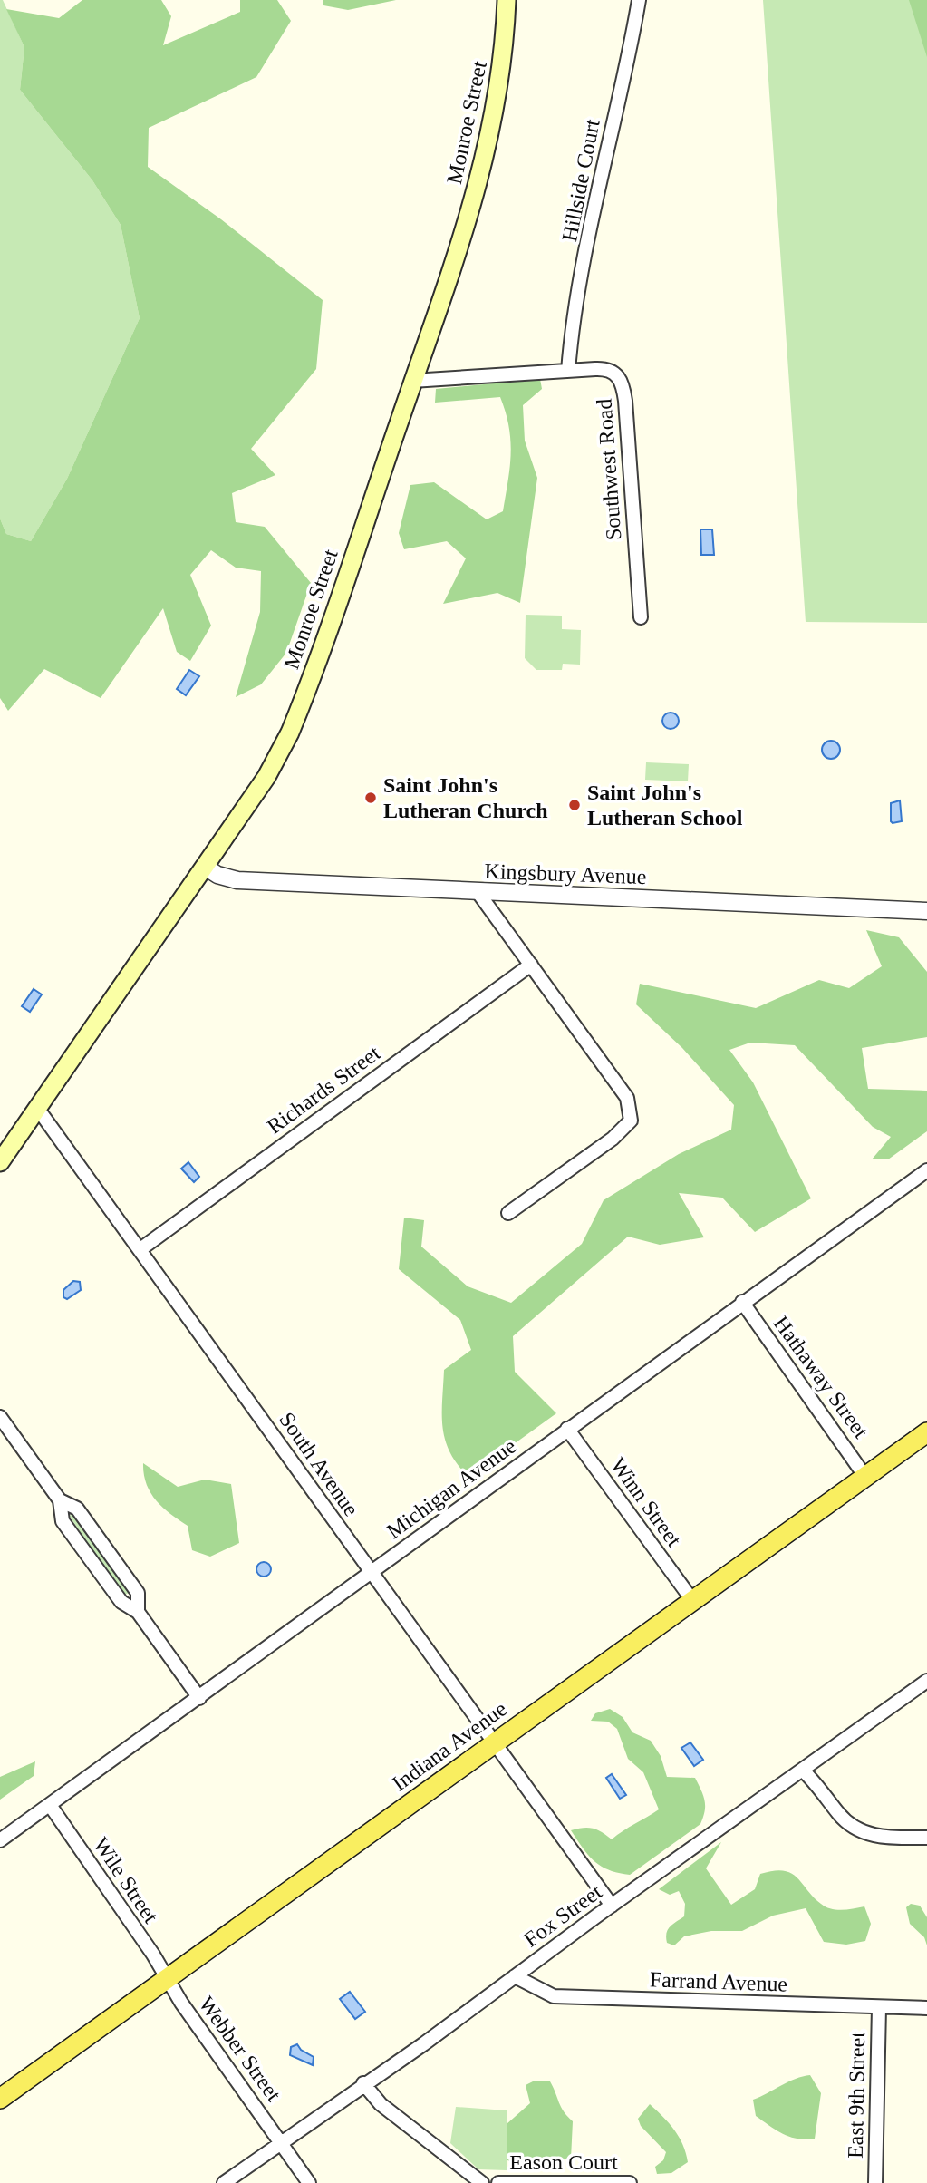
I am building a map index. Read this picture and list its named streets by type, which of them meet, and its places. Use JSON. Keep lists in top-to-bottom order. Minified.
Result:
{"streets":{"main road":["Monroe Street","Indiana Avenue"],"street":["Hillside Court","Southwest Road","Kingsbury Avenue","Richards Street","Hathaway Street","South Avenue","Michigan Avenue","Winn Street","Wile Street","Fox Street","Farrand Avenue","Webber Street","East 9th Street","Eason Court"]},"crossings":[["Monroe Street","Southwest Road"],["Monroe Street","Kingsbury Avenue"],["Monroe Street","South Avenue"],["Hillside Court","Southwest Road"],["Richards Street","South Avenue"],["Hathaway Street","Michigan Avenue"],["Hathaway Street","Indiana Avenue"],["South Avenue","Michigan Avenue"],["South Avenue","Indiana Avenue"],["South Avenue","Fox Street"],["Michigan Avenue","Winn Street"],["Michigan Avenue","Wile Street"],["Winn Street","Indiana Avenue"],["Indiana Avenue","Wile Street"],["Indiana Avenue","Webber Street"],["Wile Street","Webber Street"],["Fox Street","Farrand Avenue"],["Fox Street","Webber Street"],["Farrand Avenue","East 9th Street"]],"places":["Saint John's Lutheran Church","Saint John's Lutheran School"]}
